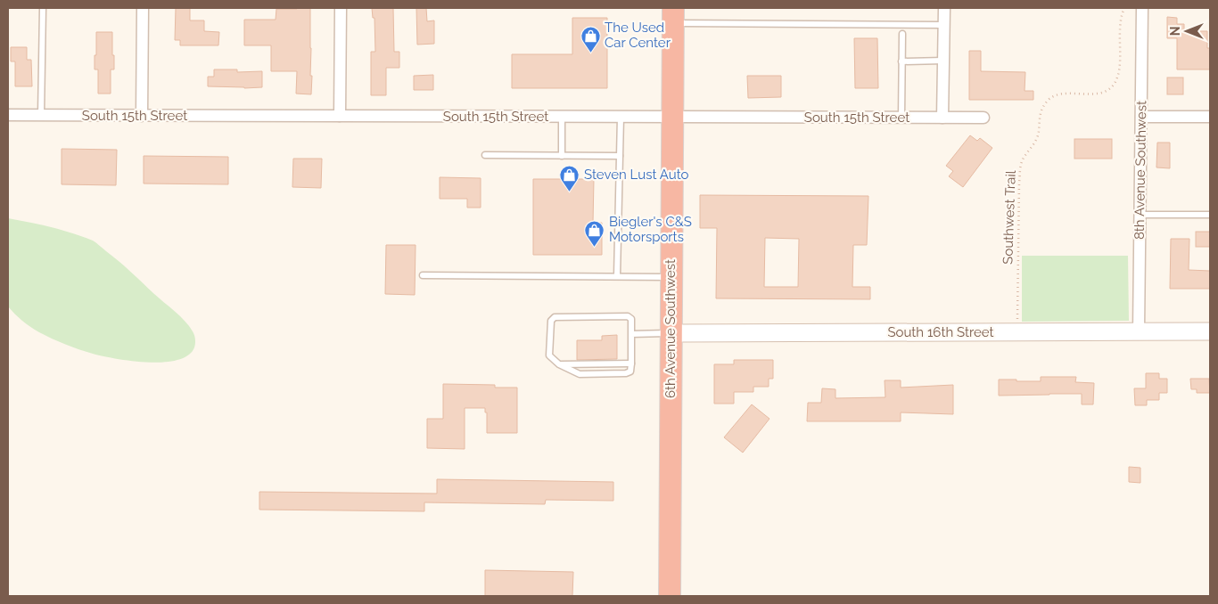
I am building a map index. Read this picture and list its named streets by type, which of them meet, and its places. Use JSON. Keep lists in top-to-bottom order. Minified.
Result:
{"streets":{"highway":["6th Avenue Southwest"],"street":["South 15th Street","8th Avenue Southwest","South 16th Street"],"path":["Southwest Trail"]},"crossings":[["South 15th Street","6th Avenue Southwest"],["8th Avenue Southwest","South 16th Street"],["Southwest Trail","South 16th Street"],["6th Avenue Southwest","South 16th Street"]],"places":{"shop":["The Used Car Center","Steven Lust Auto","Biegler's C&S Motorsports"]},"north":"left"}
